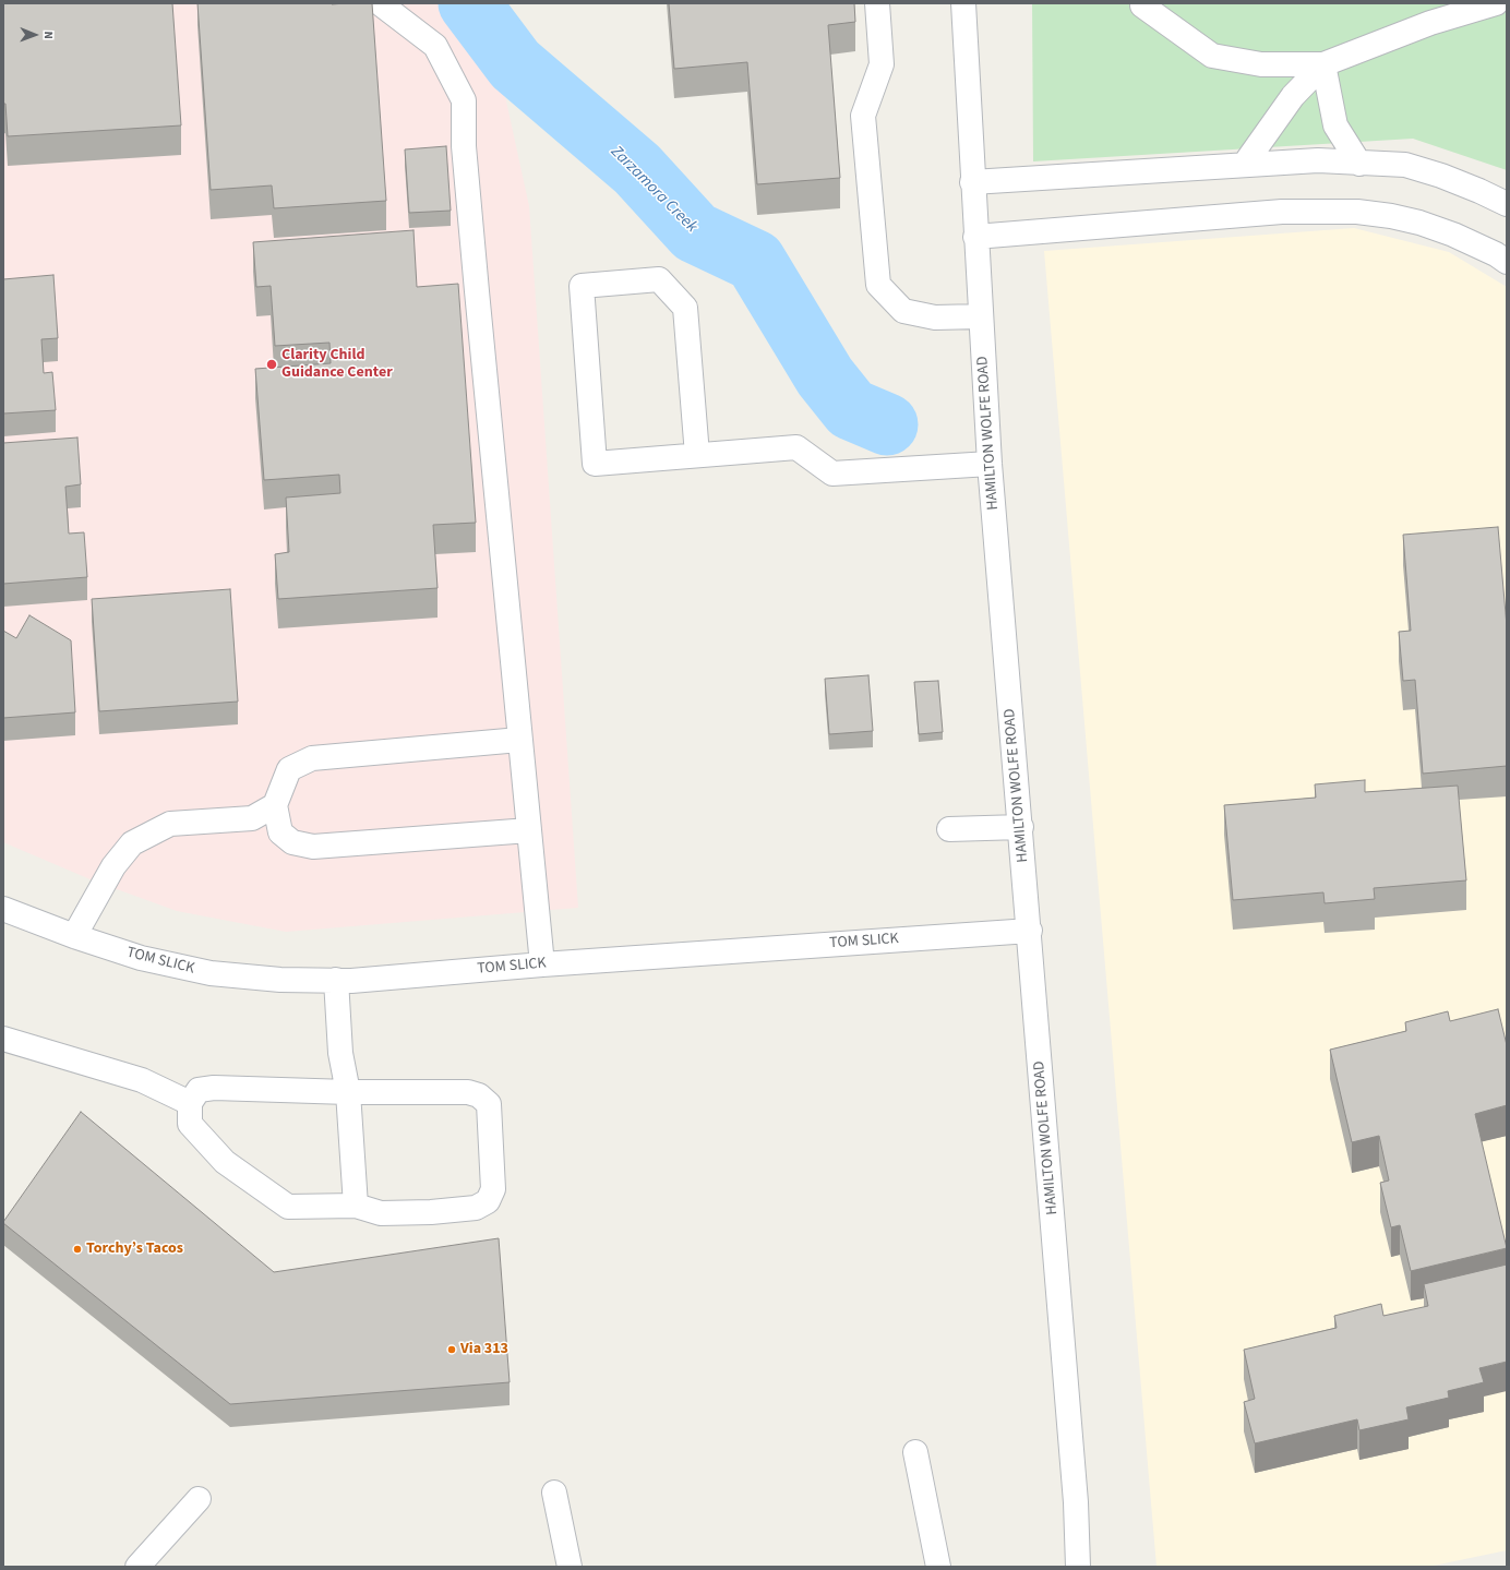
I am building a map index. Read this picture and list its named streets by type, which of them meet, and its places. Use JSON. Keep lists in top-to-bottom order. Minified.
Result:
{"streets":{"street":["HAMILTON WOLFE ROAD","TOM SLICK"]},"crossings":[["HAMILTON WOLFE ROAD","TOM SLICK"]],"water":["Zarzamora Creek"],"places":["Clarity Child Guidance Center","Torchy’s Tacos","Via 313"],"north":"right"}
